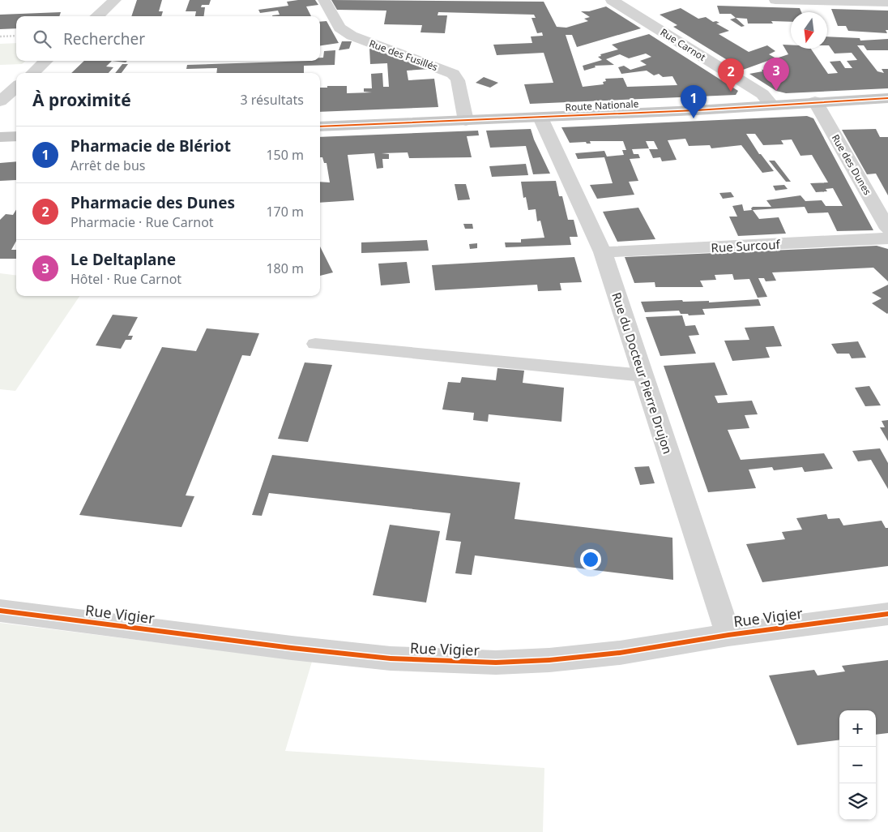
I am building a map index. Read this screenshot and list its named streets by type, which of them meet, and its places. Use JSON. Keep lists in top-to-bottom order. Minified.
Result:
{"streets":{"main road":["Route Nationale"],"street":["Rue Carnot","Rue des Fusillés","Rue des Dunes","Rue Surcouf","Rue du Docteur Pierre Drujon","Rue Vigier"]},"crossings":[["Rue Carnot","Route Nationale"],["Rue des Fusillés","Route Nationale"],["Route Nationale","Rue des Dunes"],["Route Nationale","Rue du Docteur Pierre Drujon"],["Rue Surcouf","Rue du Docteur Pierre Drujon"],["Rue du Docteur Pierre Drujon","Rue Vigier"]],"north":"bottom","page":{"search":"Rechercher","pins":["3","2","1"],"heading":["À proximité","3 résultats"],"list":[{"mark":"1","name":"Pharmacie de Blériot","note":"Arrêt de bus","value":"150 m"},{"mark":"2","name":"Pharmacie des Dunes","note":"Pharmacie · Rue Carnot","value":"170 m"},{"mark":"3","name":"Le Deltaplane","note":"Hôtel · Rue Carnot","value":"180 m"}],"map_buttons":["+","−"]}}
